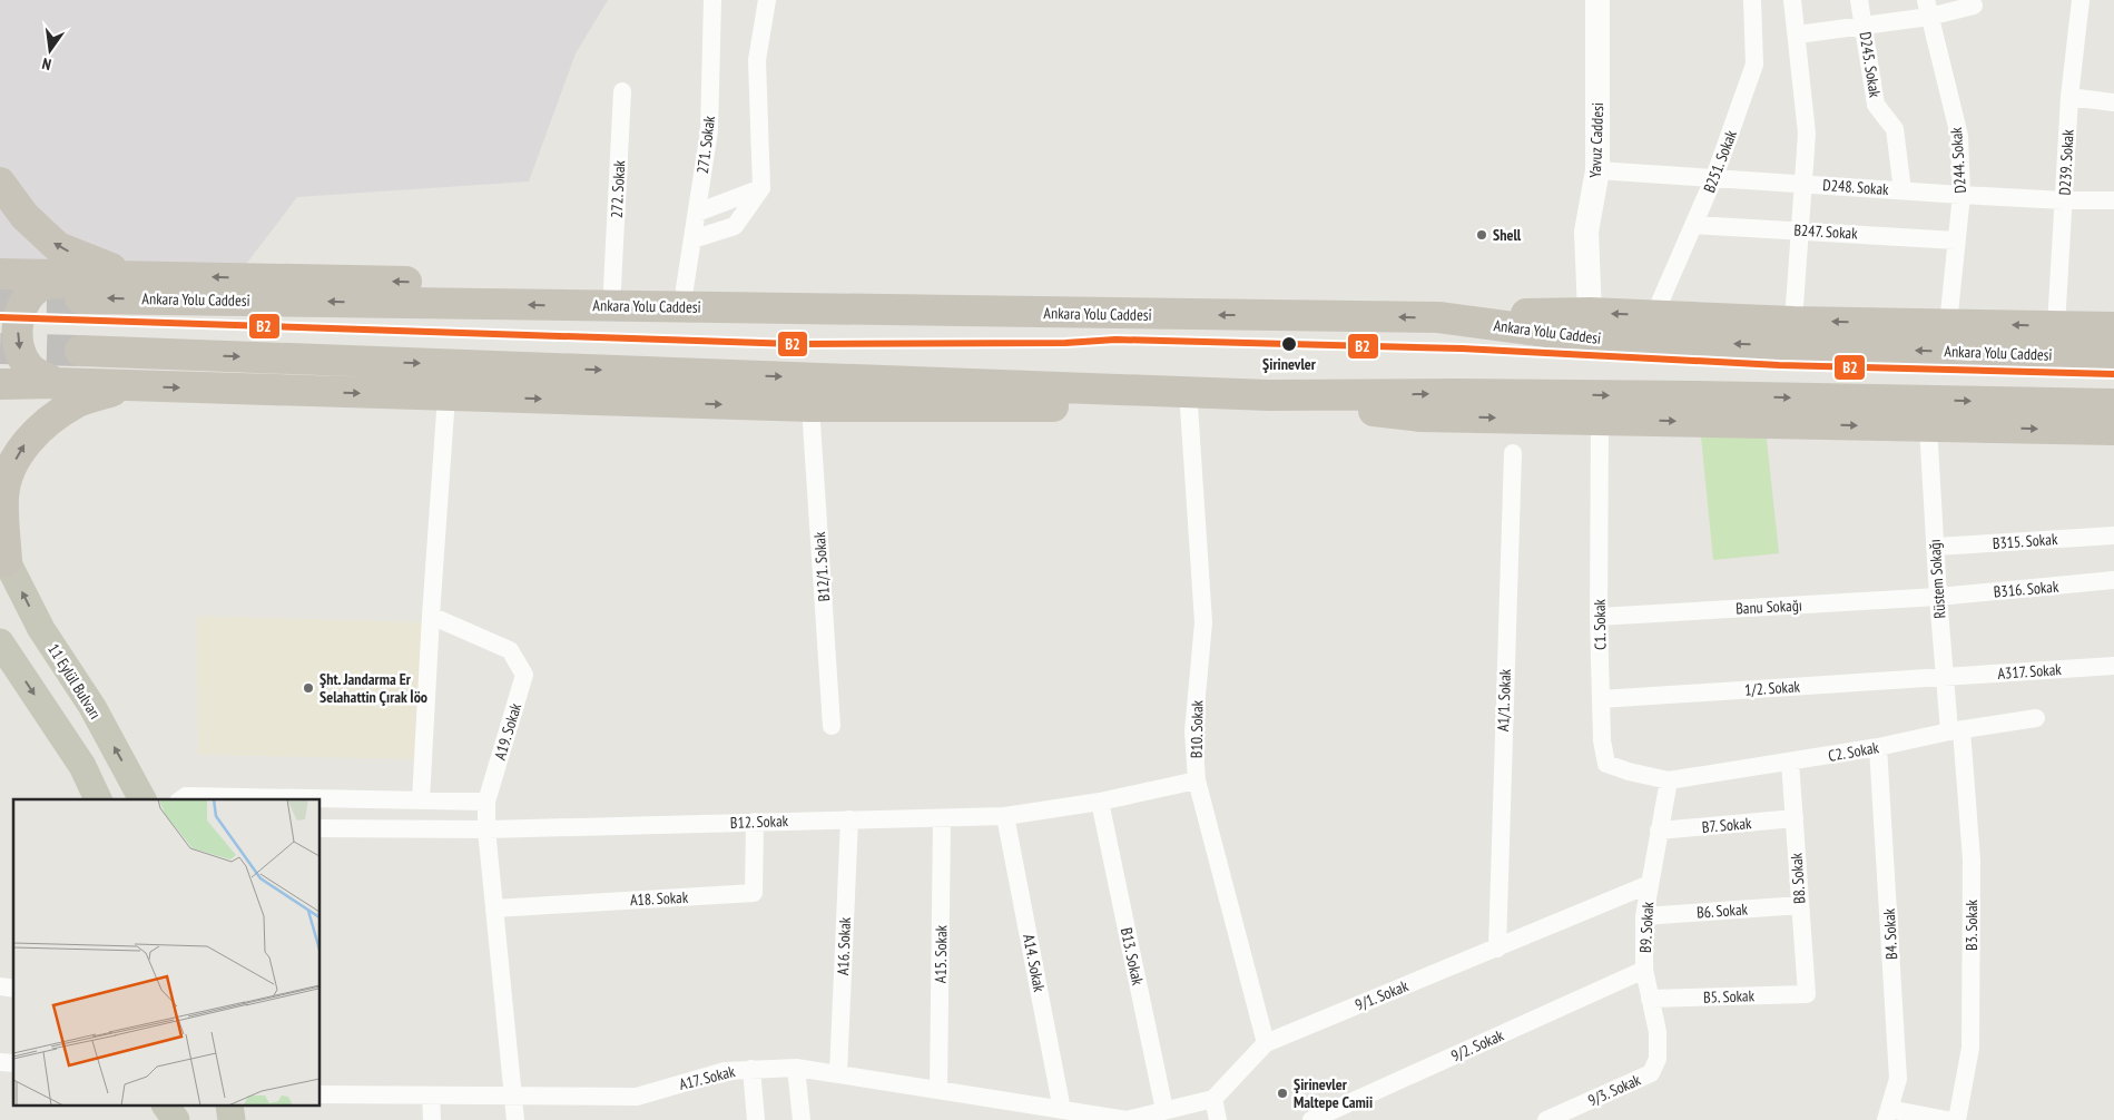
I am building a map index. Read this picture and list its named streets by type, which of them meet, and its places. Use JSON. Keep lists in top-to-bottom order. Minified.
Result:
{"streets":{"highway":["Ankara Yolu Caddesi"],"main road":["Yavuz Caddesi","11 Eylül Bulvarı"],"street":["D245. Sokak","271. Sokak","D244. Sokak","B251. Sokak","D239. Sokak","D248. Sokak","272. Sokak","B247. Sokak","B315. Sokak","B12/1. Sokak","Rüstem Sokağı","B316. Sokak","Banu Sokağı","C1. Sokak","A317. Sokak","1/2. Sokak","A1/1. Sokak","B10. Sokak","A19. Sokak","C2. Sokak","B12. Sokak","B7. Sokak","B8. Sokak","A18. Sokak","B6. Sokak","B3. Sokak","B9. Sokak","B4. Sokak","A16. Sokak","A15. Sokak","B13. Sokak","A14. Sokak","9/1. Sokak","B5. Sokak","9/2. Sokak","A17. Sokak","9/3. Sokak"]},"crossings":[["D245. Sokak","D248. Sokak"],["Yavuz Caddesi","D248. Sokak"],["D244. Sokak","D248. Sokak"],["D244. Sokak","B247. Sokak"],["B251. Sokak","D248. Sokak"],["B251. Sokak","B247. Sokak"],["D239. Sokak","D248. Sokak"],["B315. Sokak","Rüstem Sokağı"],["Rüstem Sokağı","B316. Sokak"],["Rüstem Sokağı","Banu Sokağı"],["Rüstem Sokağı","A317. Sokak"],["Rüstem Sokağı","1/2. Sokak"],["Rüstem Sokağı","C2. Sokak"],["Rüstem Sokağı","B3. Sokak"],["B316. Sokak","Banu Sokağı"],["Banu Sokağı","C1. Sokak"],["C1. Sokak","1/2. Sokak"],["C1. Sokak","C2. Sokak"],["C1. Sokak","B9. Sokak"],["A317. Sokak","1/2. Sokak"],["A1/1. Sokak","9/1. Sokak"],["B10. Sokak","B12. Sokak"],["B10. Sokak","9/1. Sokak"],["A19. Sokak","B12. Sokak"],["A19. Sokak","A18. Sokak"],["A19. Sokak","A17. Sokak"],["C2. Sokak","B8. Sokak"],["C2. Sokak","B3. Sokak"],["C2. Sokak","B9. Sokak"],["C2. Sokak","B4. Sokak"],["B12. Sokak","A18. Sokak"],["B12. Sokak","A16. Sokak"],["B12. Sokak","A15. Sokak"],["B12. Sokak","B13. Sokak"],["B12. Sokak","A14. Sokak"],["B7. Sokak","B8. Sokak"],["B7. Sokak","B9. Sokak"],["B8. Sokak","B6. Sokak"],["B8. Sokak","B5. Sokak"],["B6. Sokak","B9. Sokak"],["B9. Sokak","9/1. Sokak"],["B9. Sokak","B5. Sokak"],["B9. Sokak","9/2. Sokak"],["B9. Sokak","9/3. Sokak"],["A16. Sokak","A17. Sokak"],["A15. Sokak","A17. Sokak"],["A14. Sokak","A17. Sokak"]],"places":["Shell","Şirinevler","Şht. Jandarma Er Selahattin Çırak İöo","Şirinevler Maltepe Camii"],"lines":["transit line B2"],"north":"bottom"}
